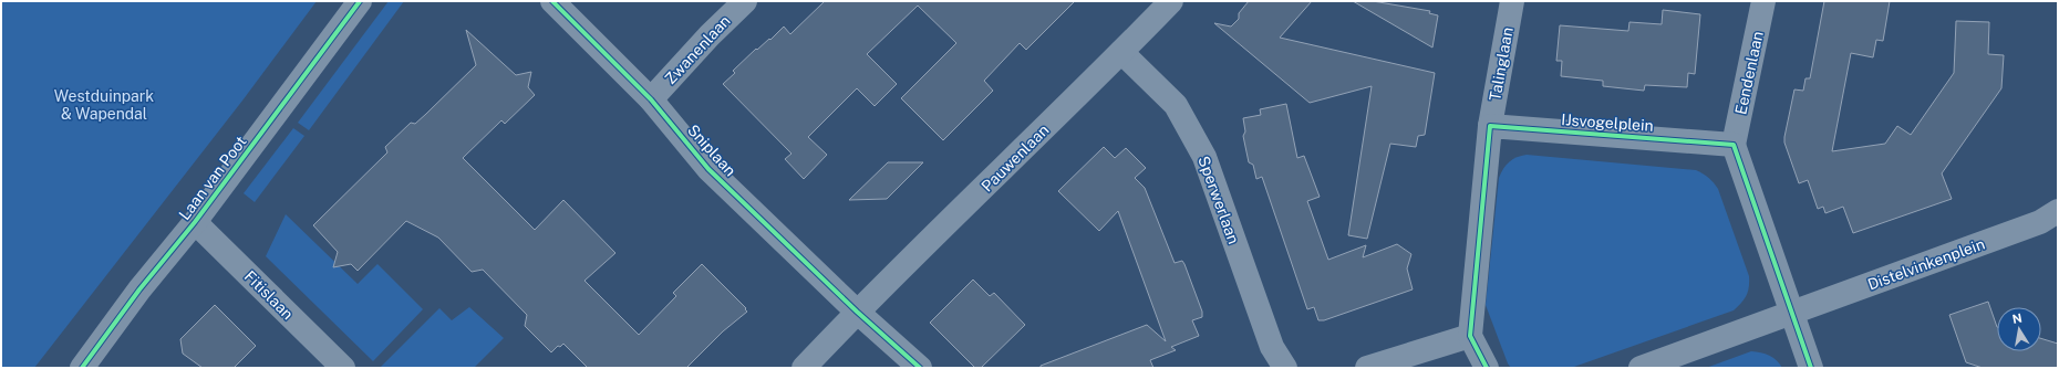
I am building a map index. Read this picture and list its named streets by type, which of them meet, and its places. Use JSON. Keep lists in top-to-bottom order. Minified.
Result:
{"streets":{"street":["Zwanenlaan","Talinglaan","Eendenlaan","IJsvogelplein","Sniplaan","Pauwenlaan","Laan van Poot","Sperwerlaan","Distelvinkenplein","Fitislaan"]},"crossings":[["Zwanenlaan","Sniplaan"],["Talinglaan","IJsvogelplein"],["Eendenlaan","IJsvogelplein"],["Sniplaan","Pauwenlaan"],["Pauwenlaan","Sperwerlaan"],["Laan van Poot","Fitislaan"]],"parks":["Westduinpark & Wapendal"],"north":"top"}
